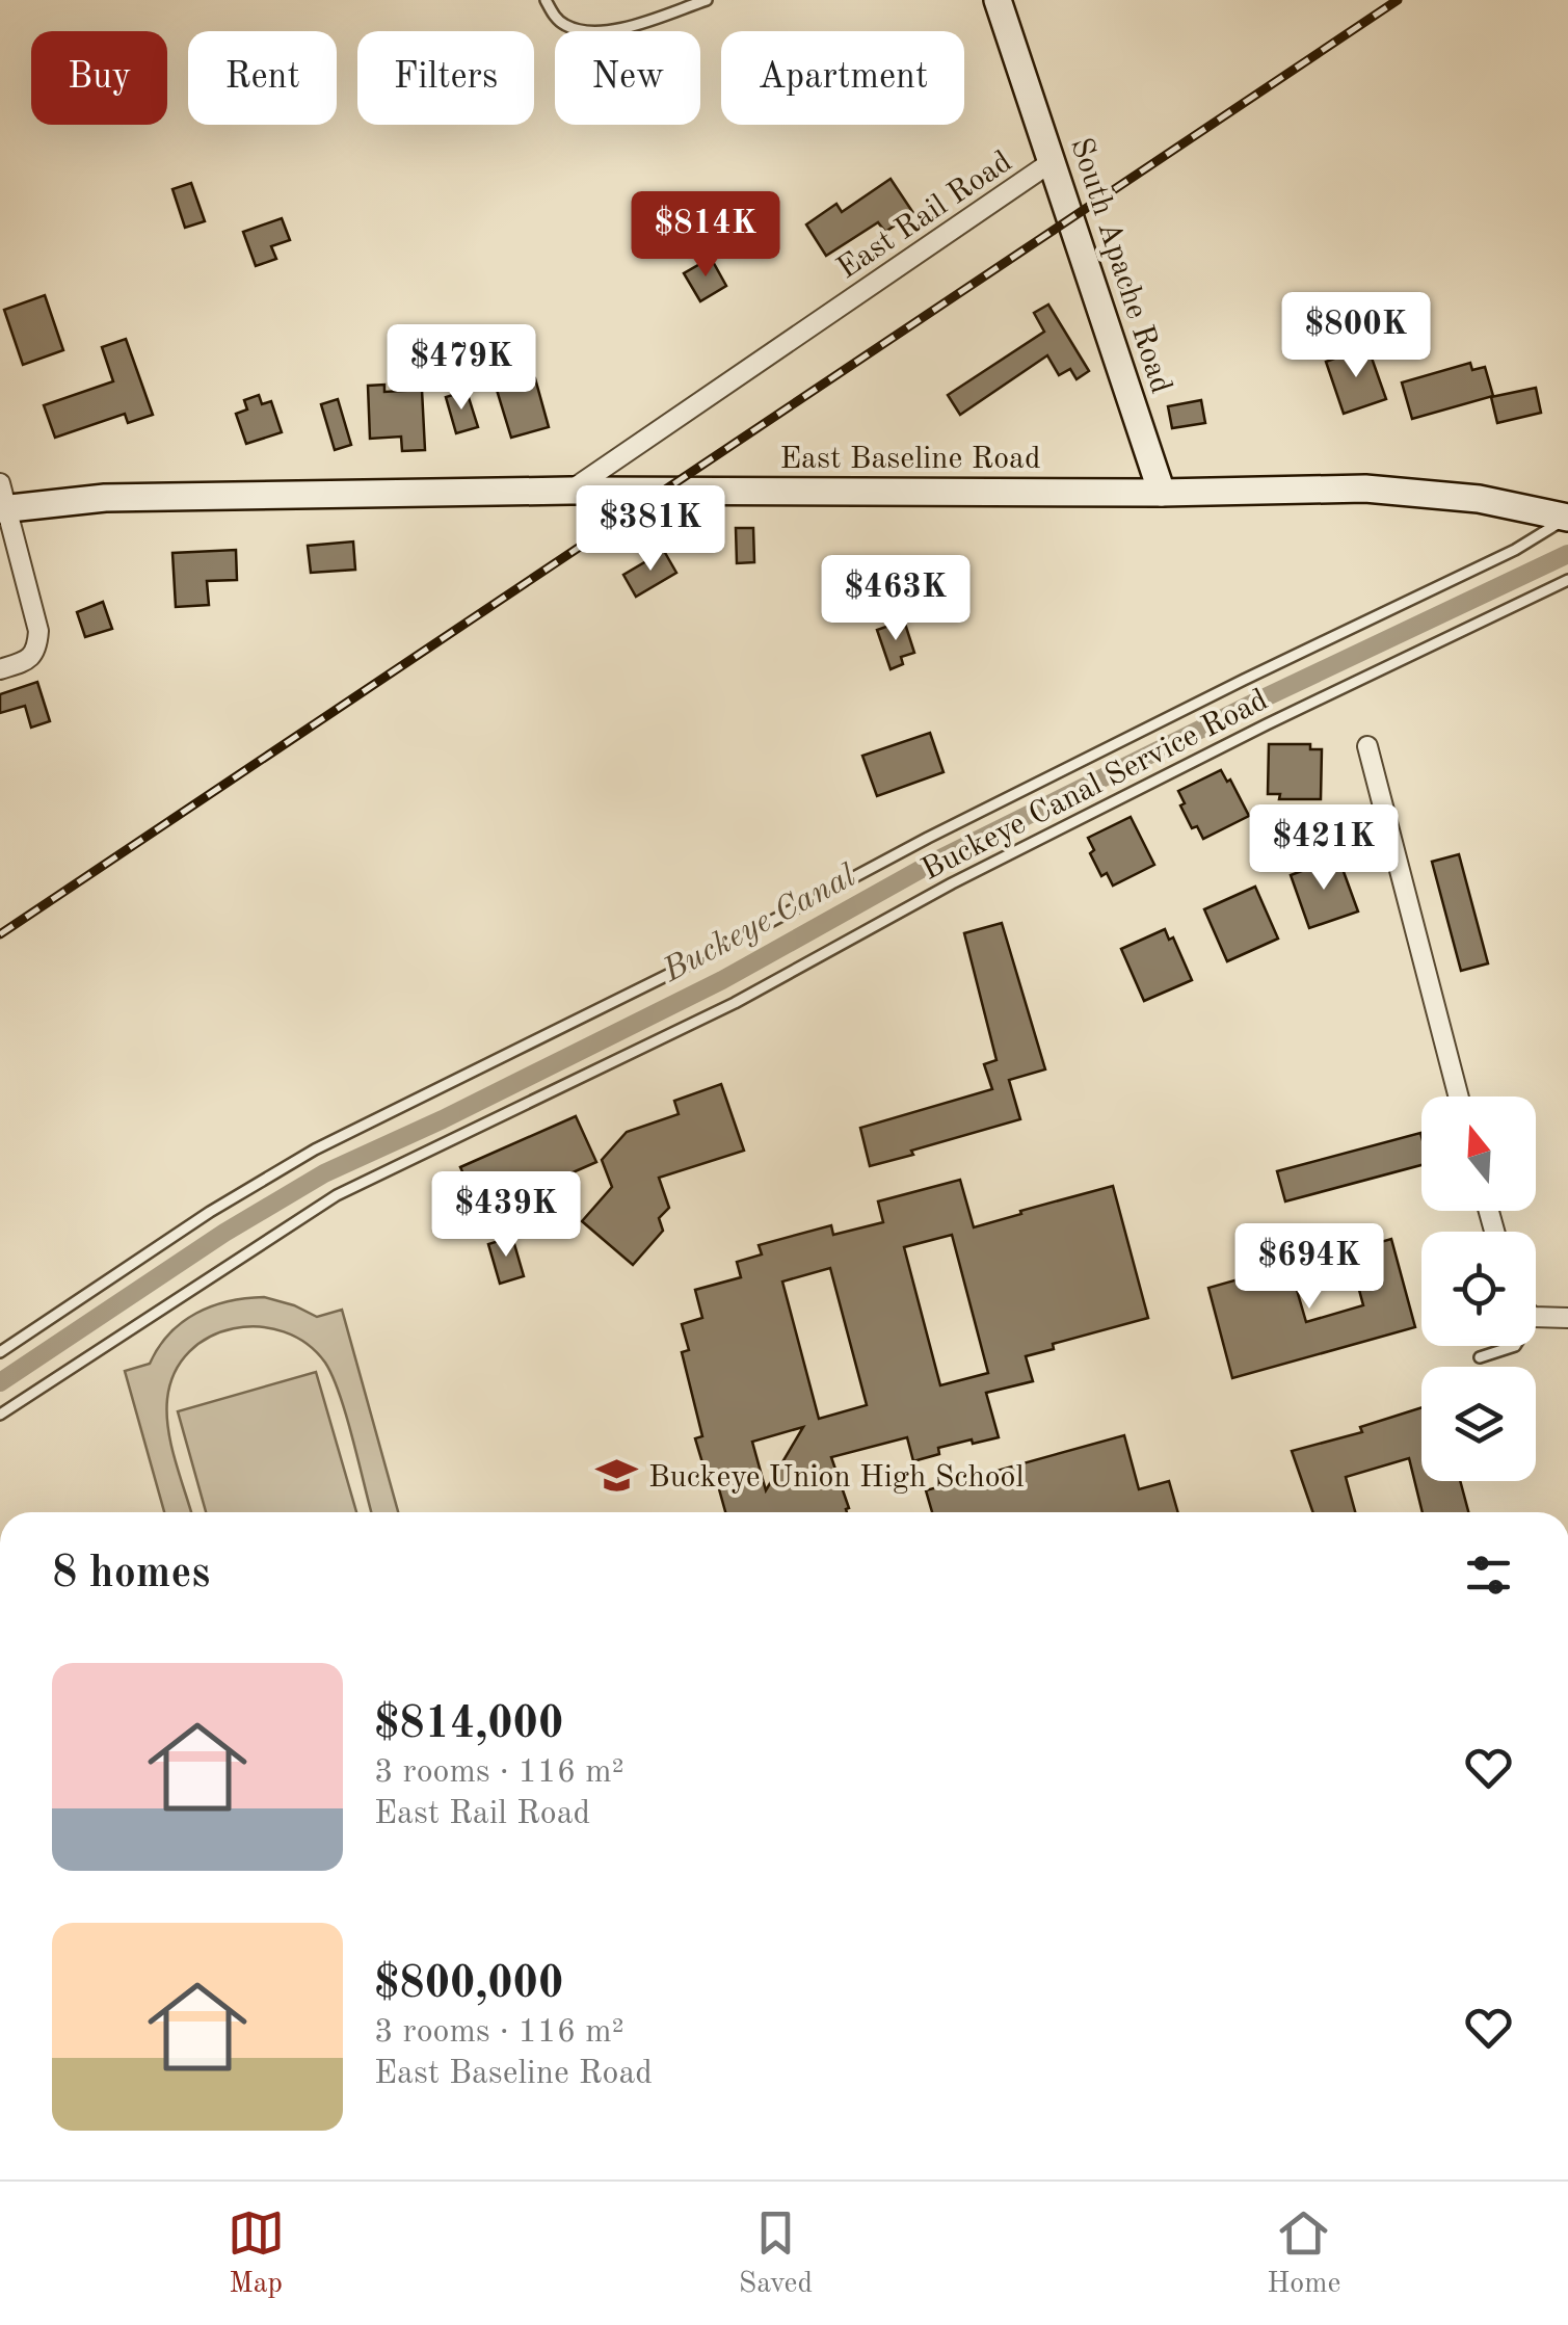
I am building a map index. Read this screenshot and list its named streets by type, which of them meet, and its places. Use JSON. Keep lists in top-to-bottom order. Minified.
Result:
{"streets":{"main road":["South Apache Road","East Baseline Road"],"street":["East Rail Road"],"lane":["Buckeye Canal Service Road"]},"crossings":[["East Rail Road","South Apache Road"],["East Rail Road","East Baseline Road"],["South Apache Road","East Baseline Road"],["East Baseline Road","Buckeye Canal Service Road"]],"water":["Buckeye Canal"],"places":{"school or university":["Buckeye Union High School"]},"north":"top","page":{"chip":["Buy","Rent","Filters","New","Apartment"],"price":["$814K","$800K","$479K","$381K","$463K","$421K","$439K","$694K"],"heading":"8 homes","list":[{"name":"$814,000","note":"3 rooms · 116 m² · East Rail Road"},{"name":"$800,000","note":"3 rooms · 116 m² · East Baseline Road"}],"tabs":["Map","Saved","Home"]}}
